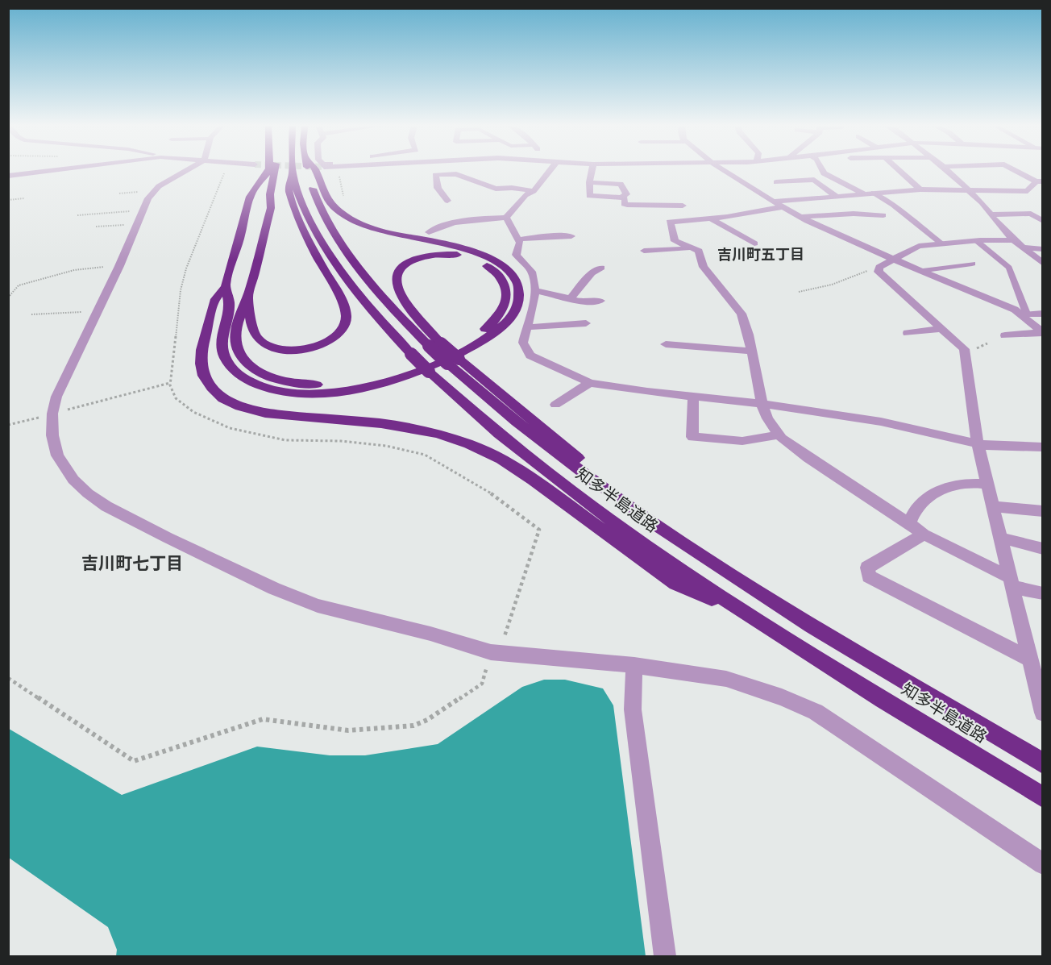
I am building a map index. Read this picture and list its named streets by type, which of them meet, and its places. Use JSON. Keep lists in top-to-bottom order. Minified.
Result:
{"streets":{"highway":["知多半島道路"]},"districts":["吉川町五丁目","吉川町七丁目"]}
